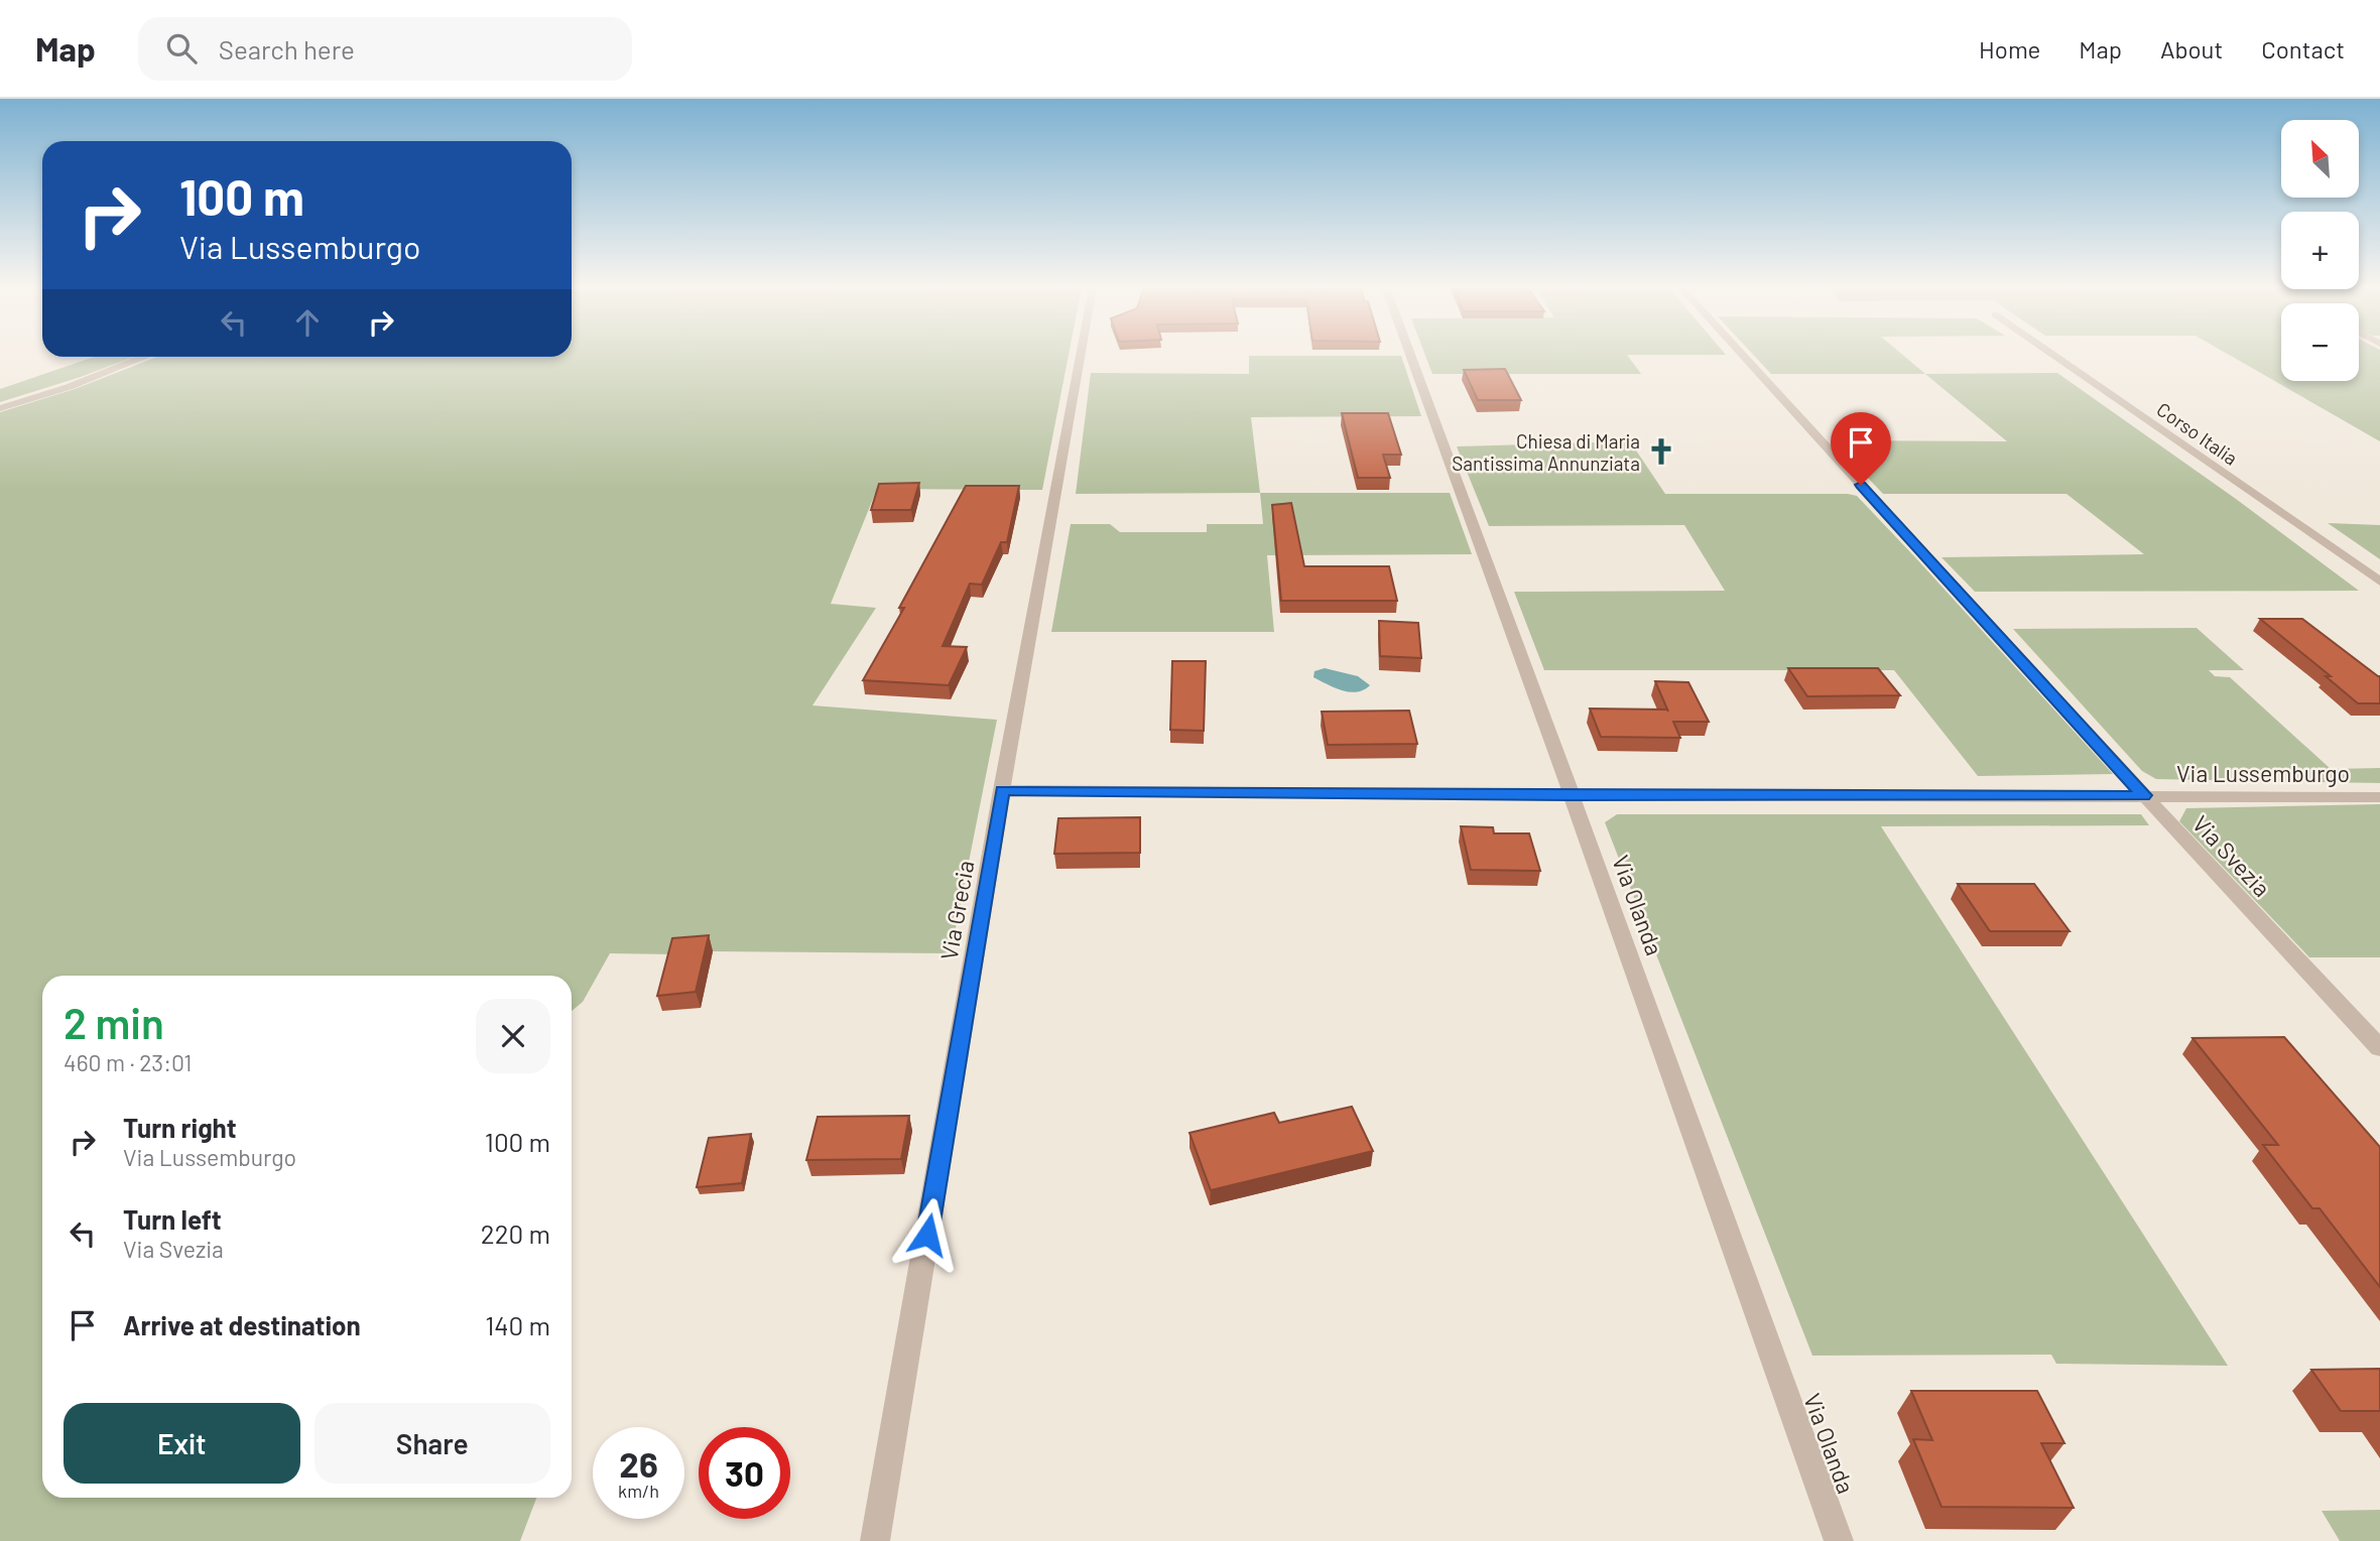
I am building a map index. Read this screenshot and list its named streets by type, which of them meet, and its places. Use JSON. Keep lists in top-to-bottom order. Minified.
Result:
{"streets":{"street":["Corso Italia","Via Lussemburgo","Via Svezia","Via Olanda","Via Grecia"]},"crossings":[["Via Lussemburgo","Via Svezia"],["Via Lussemburgo","Via Olanda"],["Via Lussemburgo","Via Grecia"]],"places":{"church":["Chiesa di Maria Santissima Annunziata"]},"north":"top left","page":{"header":"Map","search":"Search here","nav":["Home","Map","About","Contact"],"map_buttons":["+","−"],"turn":["100 m","Via Lussemburgo"],"heading":["2 min","460 m · 23:01"],"list":[{"name":"Turn right","note":"Via Lussemburgo","value":"100 m"},{"name":"Turn left","note":"Via Svezia","value":"220 m"},{"name":"Arrive at destination","value":"140 m"}],"buttons":["Exit","Share"],"speed":"26 km/h","limit":"30"}}
